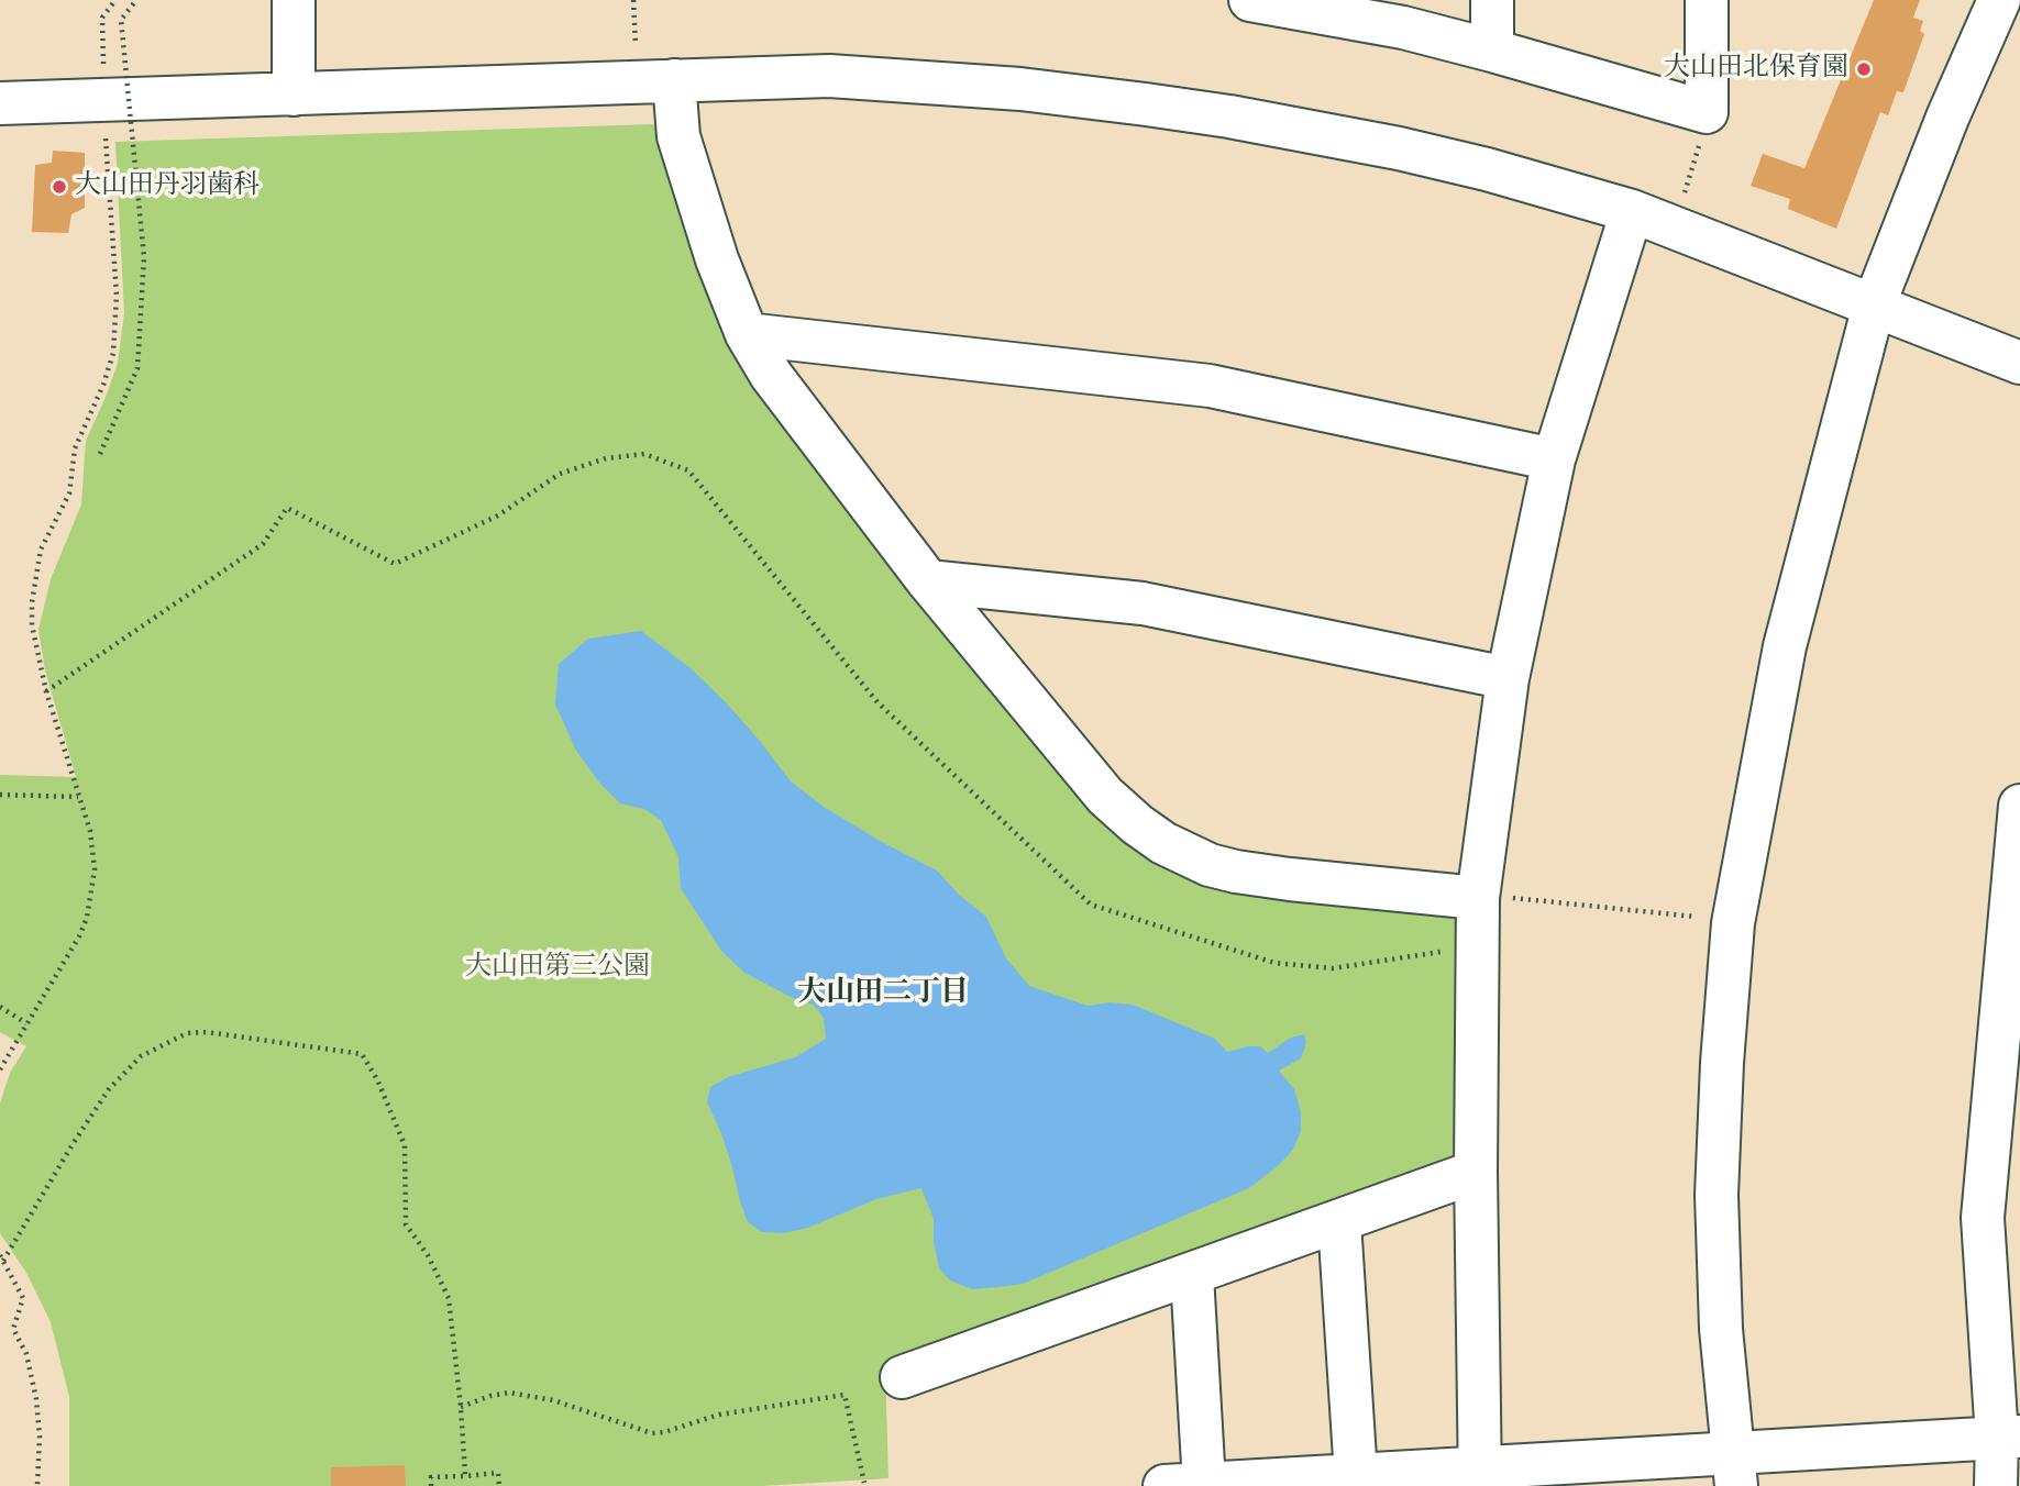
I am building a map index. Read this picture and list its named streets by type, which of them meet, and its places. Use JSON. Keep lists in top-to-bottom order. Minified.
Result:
{"districts":["大山田二丁目"],"parks":["大山田第三公園"],"places":["大山田北保育園","大山田丹羽歯科"]}
